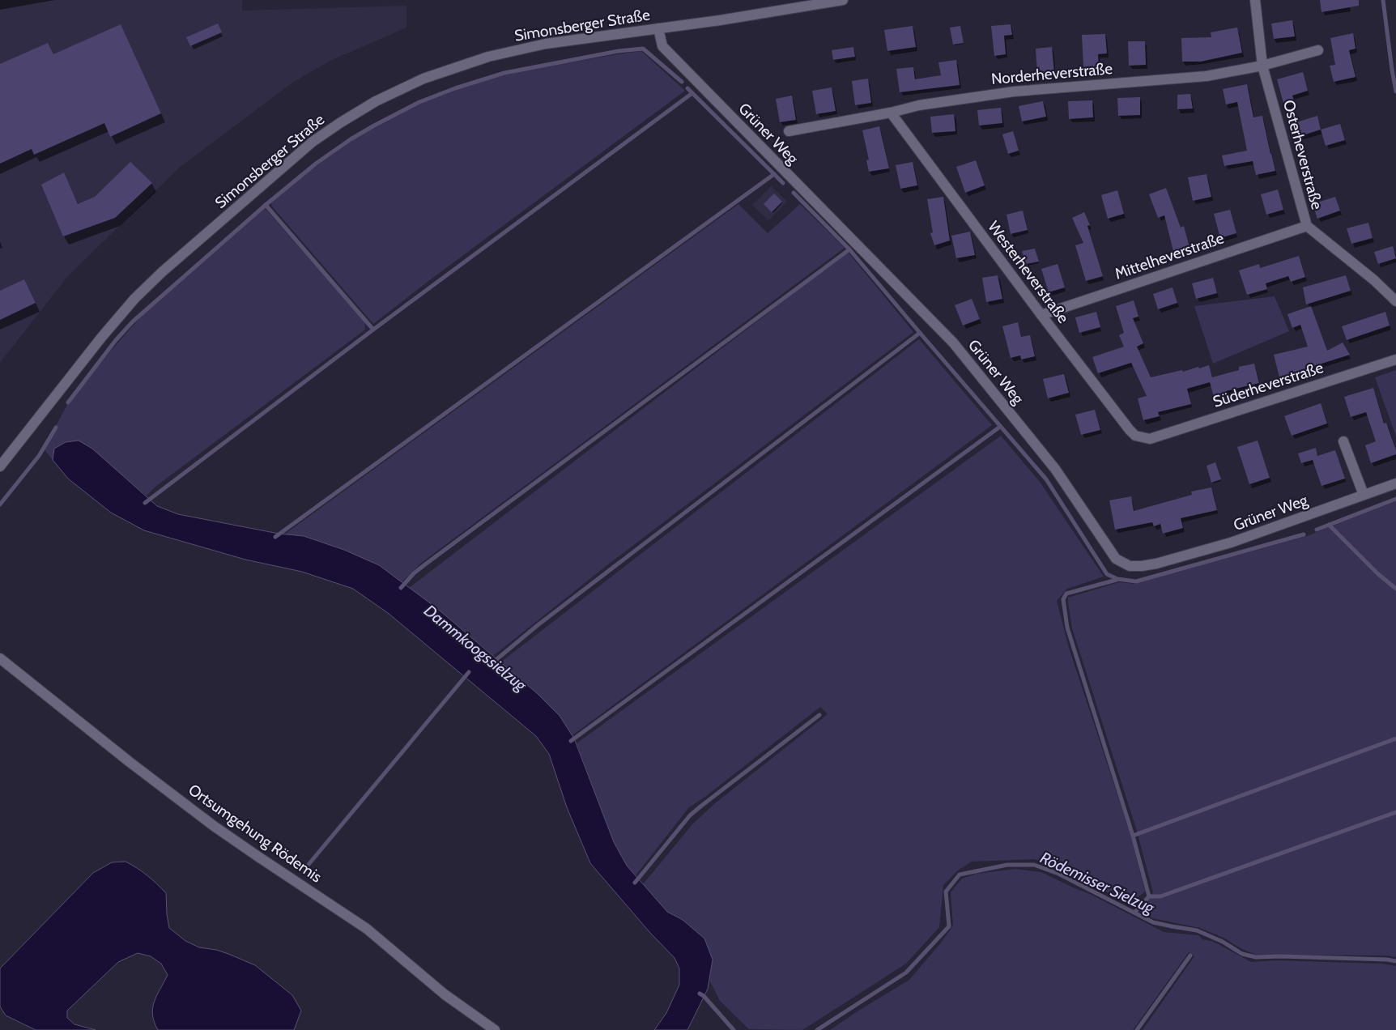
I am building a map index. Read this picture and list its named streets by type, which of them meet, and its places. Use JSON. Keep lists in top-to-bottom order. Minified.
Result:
{"streets":{"street":["Simonsberger Straße","Norderheverstraße","Grüner Weg","Osterheverstraße","Mittelheverstraße","Westerheverstraße","Süderheverstraße","Ortsumgehung Rödemis"]},"crossings":[["Simonsberger Straße","Grüner Weg"],["Norderheverstraße","Osterheverstraße"],["Norderheverstraße","Westerheverstraße"],["Osterheverstraße","Mittelheverstraße"],["Mittelheverstraße","Westerheverstraße"],["Westerheverstraße","Süderheverstraße"]],"water":["Dammkoogssielzug","Rödemisser Sielzug"]}
